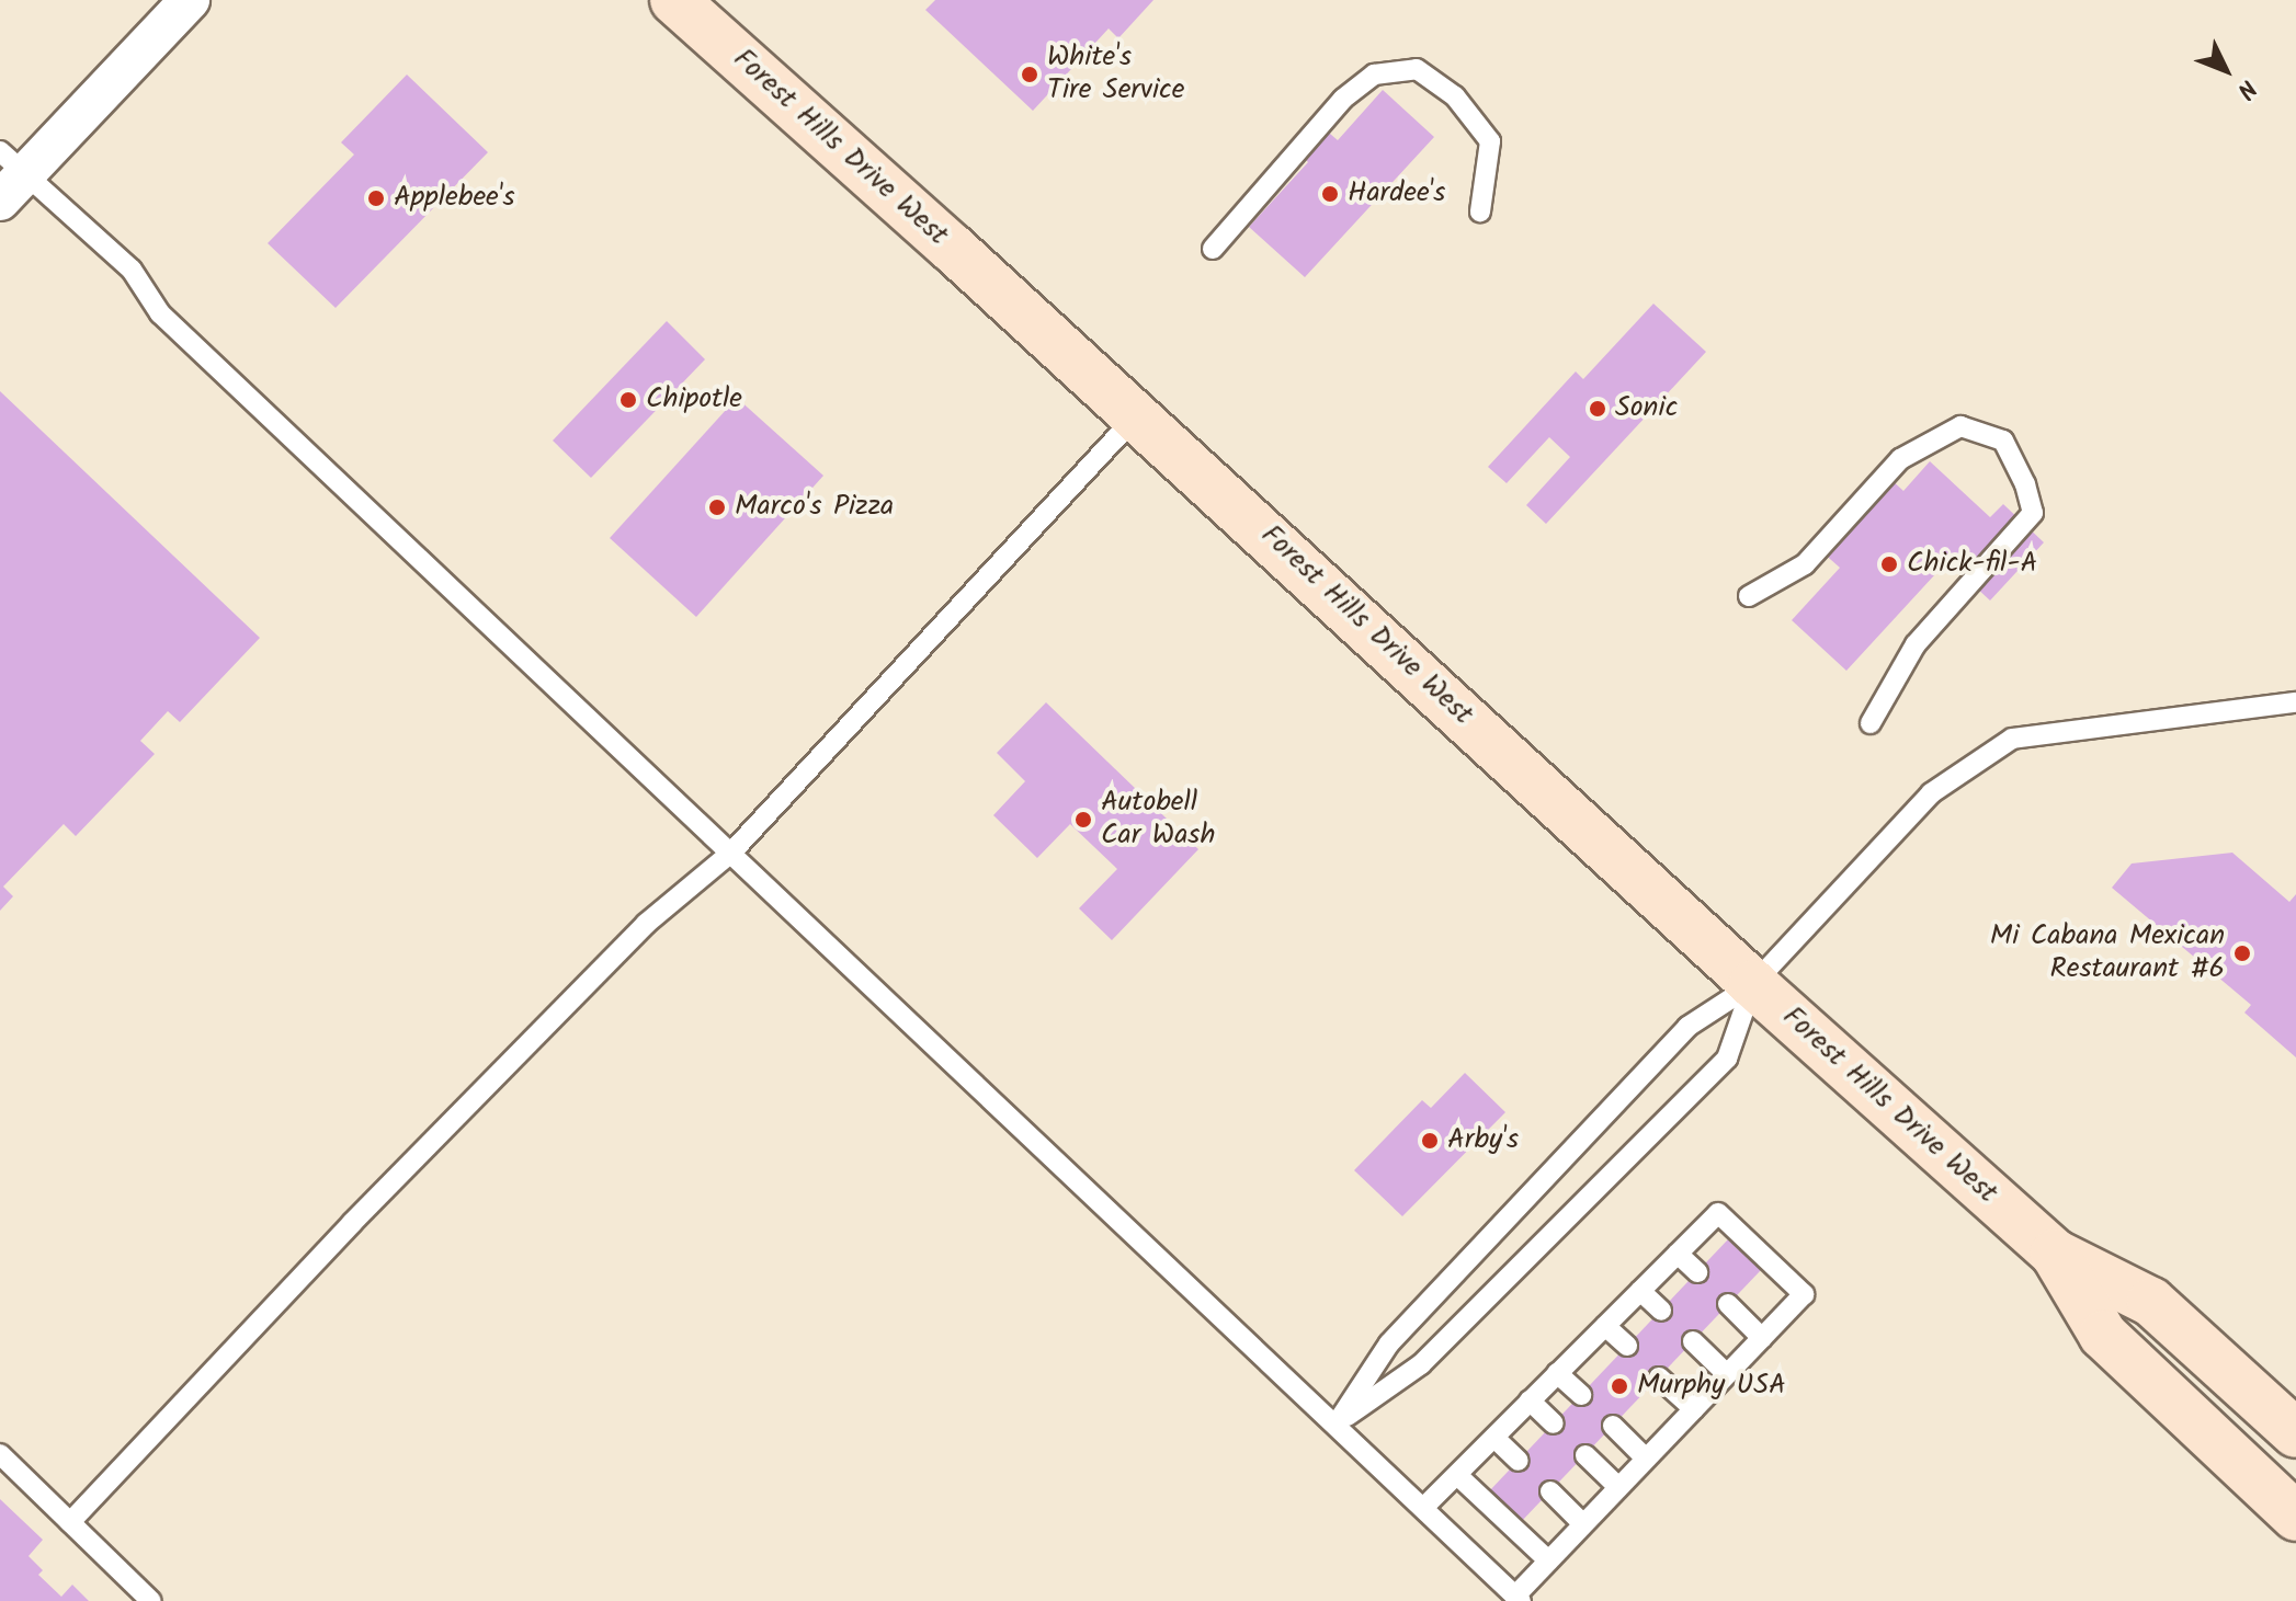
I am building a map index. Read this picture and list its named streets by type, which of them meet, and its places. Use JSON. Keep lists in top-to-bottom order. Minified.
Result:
{"streets":{"main road":["Forest Hills Drive West"]},"places":["White's Tire Service","Hardee's","Applebee's","Chipotle","Sonic","Marco's Pizza","Chick-fil-A","Autobell Car Wash","Mi Cabana Mexican Restaurant #6","Arby's","Murphy USA"],"north":"bottom right"}
